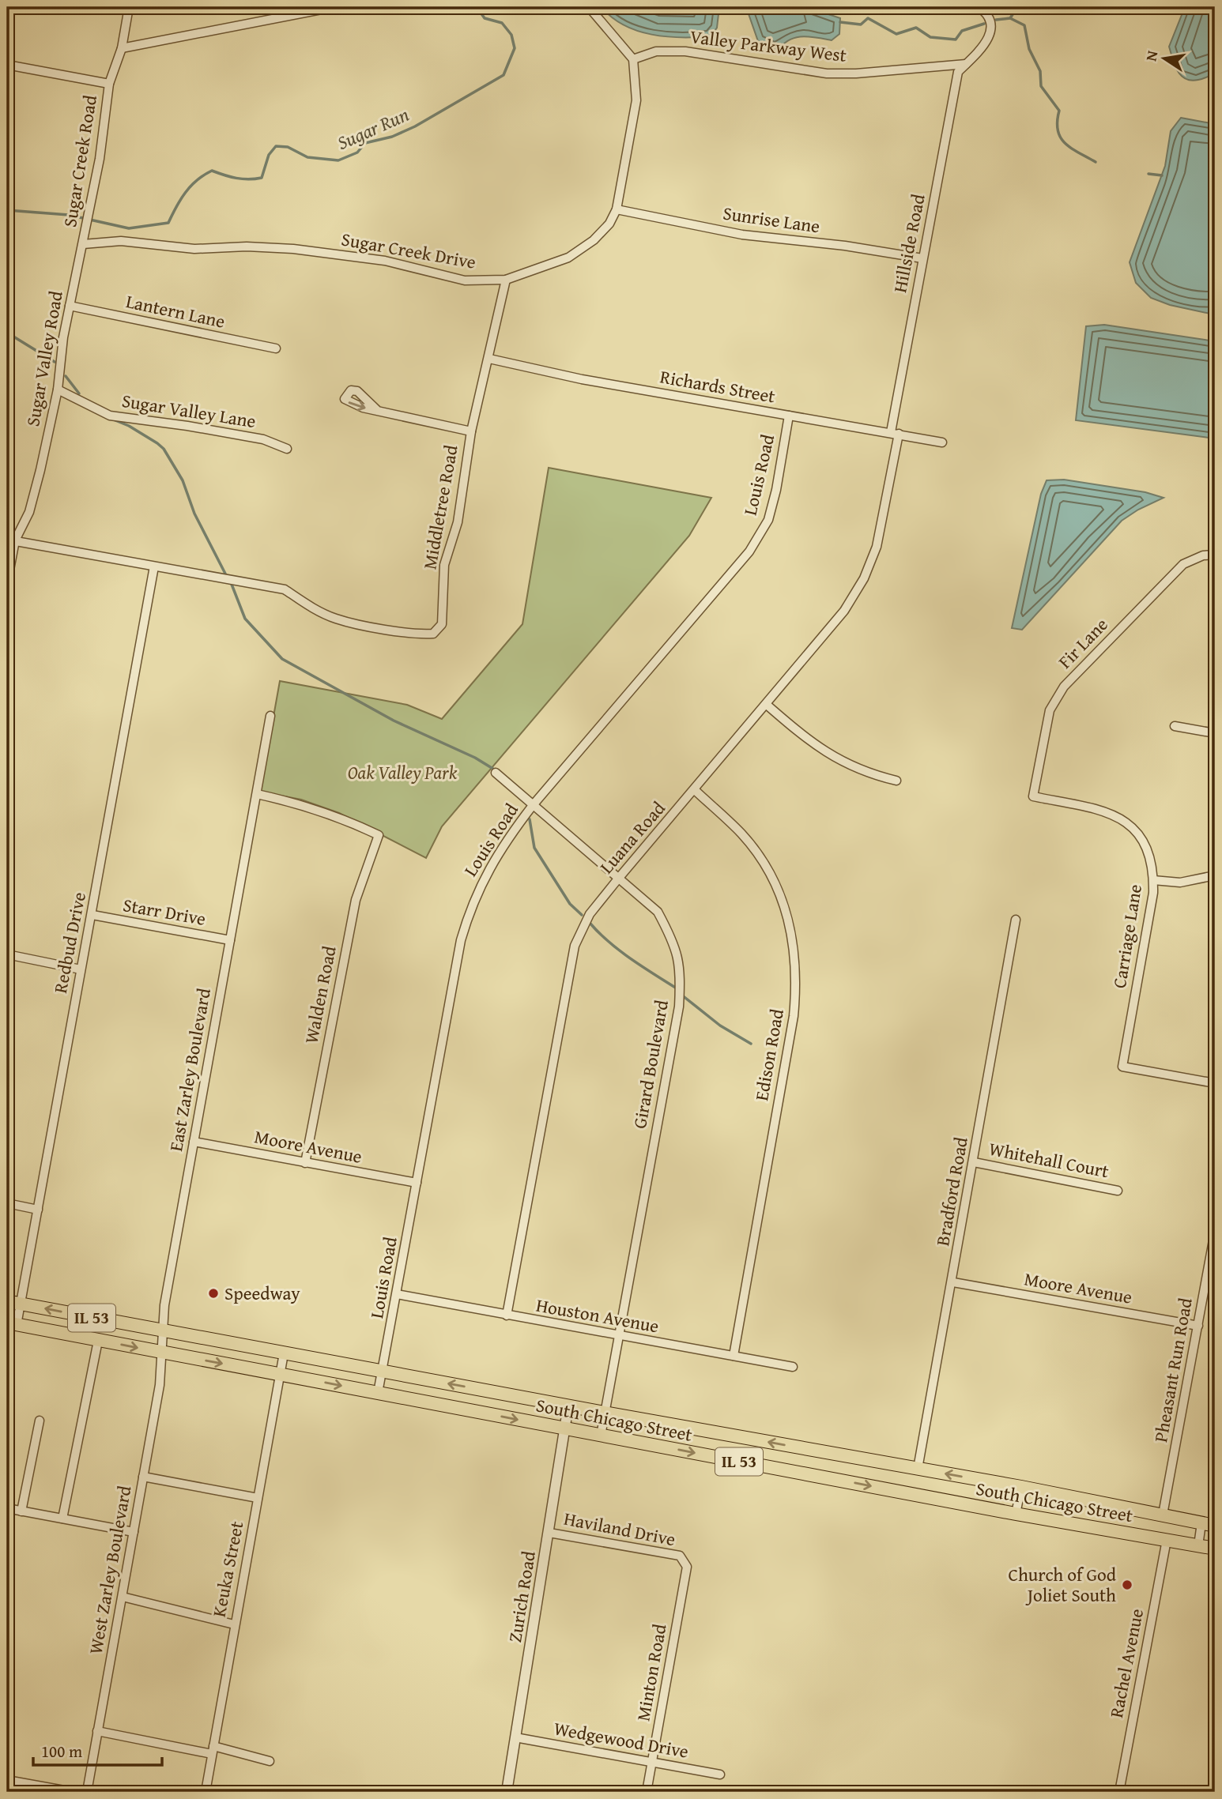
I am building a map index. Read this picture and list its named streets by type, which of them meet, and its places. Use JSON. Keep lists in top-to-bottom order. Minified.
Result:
{"streets":{"main road":["IL 53","South Chicago Street"],"street":["Valley Parkway West","Sugar Creek Road","Sunrise Lane","Hillside Road","Sugar Creek Drive","Lantern Lane","Sugar Valley Road","Richards Street","Sugar Valley Lane","Louis Road","Middletree Road","Fir Lane","Luana Road","Starr Drive","Carriage Lane","Redbud Drive","Walden Road","Edison Road","Girard Boulevard","East Zarley Boulevard","Moore Avenue","Whitehall Court","Bradford Road","Houston Avenue","Pheasant Run Road","Haviland Drive","Keuka Street","West Zarley Boulevard","Zurich Road","Rachel Avenue","Minton Road","Wedgewood Drive"]},"crossings":[["Valley Parkway West","Hillside Road"],["Valley Parkway West","Sugar Creek Drive"],["Sugar Creek Road","Sugar Creek Drive"],["Sugar Creek Road","Sugar Valley Road"],["Sunrise Lane","Hillside Road"],["Sunrise Lane","Sugar Creek Drive"],["Hillside Road","Richards Street"],["Hillside Road","Luana Road"],["Sugar Creek Drive","Sugar Valley Road"],["Sugar Creek Drive","Middletree Road"],["Lantern Lane","Sugar Valley Road"],["Sugar Valley Road","Sugar Valley Lane"],["Sugar Valley Road","Middletree Road"],["Richards Street","Louis Road"],["Richards Street","Middletree Road"],["Richards Street","Luana Road"],["Louis Road","Girard Boulevard"],["Louis Road","Moore Avenue"],["Louis Road","Houston Avenue"],["Louis Road","South Chicago Street"],["Middletree Road","Redbud Drive"],["Fir Lane","Carriage Lane"],["Luana Road","Edison Road"],["Luana Road","Girard Boulevard"],["Luana Road","Houston Avenue"],["Starr Drive","Redbud Drive"],["Starr Drive","East Zarley Boulevard"],["Redbud Drive","South Chicago Street"],["Walden Road","East Zarley Boulevard"],["Walden Road","Moore Avenue"],["Edison Road","Houston Avenue"],["Girard Boulevard","Houston Avenue"],["Girard Boulevard","South Chicago Street"],["East Zarley Boulevard","Moore Avenue"],["East Zarley Boulevard","South Chicago Street"],["East Zarley Boulevard","West Zarley Boulevard"],["Moore Avenue","Bradford Road"],["Moore Avenue","Pheasant Run Road"],["Whitehall Court","Bradford Road"],["Bradford Road","South Chicago Street"],["Pheasant Run Road","South Chicago Street"],["South Chicago Street","Keuka Street"],["South Chicago Street","West Zarley Boulevard"],["South Chicago Street","Zurich Road"],["South Chicago Street","Rachel Avenue"],["Haviland Drive","Zurich Road"],["Haviland Drive","Minton Road"],["Zurich Road","Wedgewood Drive"],["Minton Road","Wedgewood Drive"]],"water":["Sugar Run"],"parks":["Oak Valley Park"],"places":["Speedway","Church of God Joliet South"],"scale_bar":"100 m","north":"left"}
